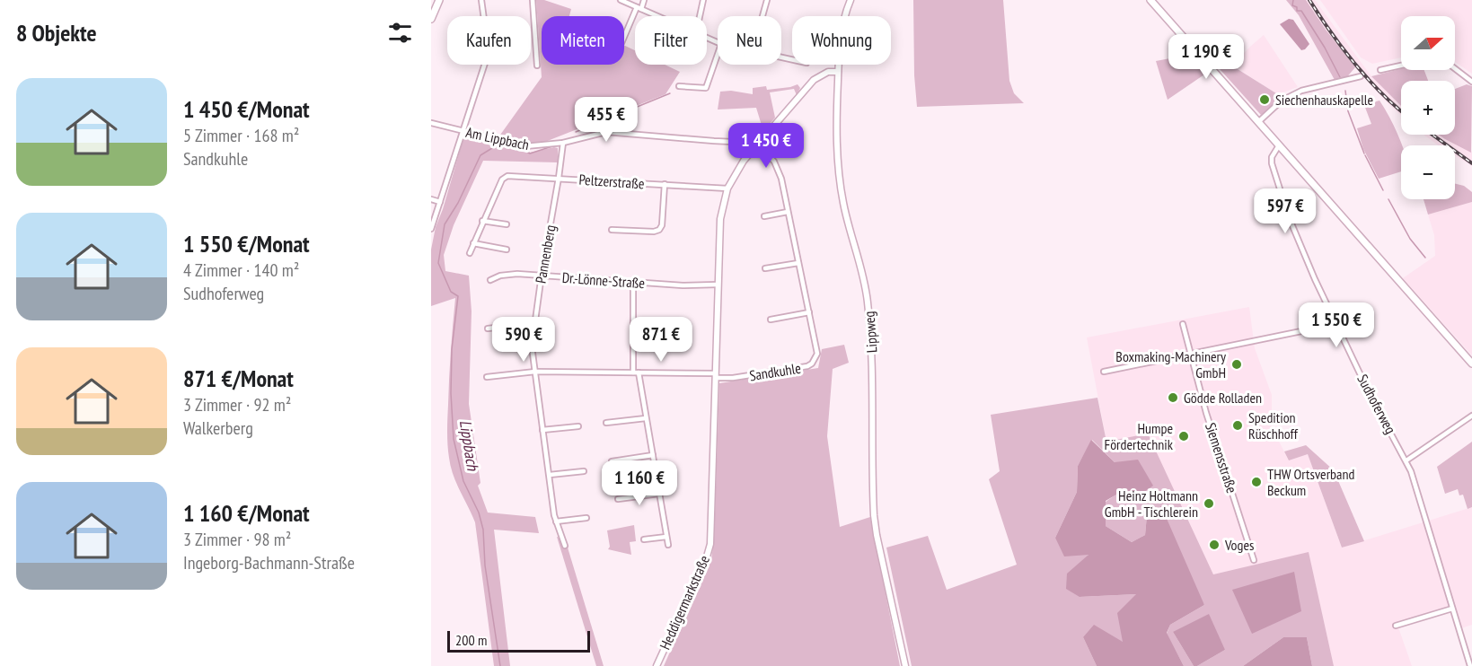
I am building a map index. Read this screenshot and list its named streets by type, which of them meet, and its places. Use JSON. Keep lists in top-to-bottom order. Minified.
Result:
{"streets":{"street":["Am Lippbach","Peltzerstraße","Pannenberg","Dr.-Lönne-Straße","Lippweg","Sandkuhle","Sudhoferweg","Siemensstraße","Heddigermarkstraße"]},"crossings":[["Am Lippbach","Pannenberg"],["Am Lippbach","Sandkuhle"],["Am Lippbach","Heddigermarkstraße"],["Peltzerstraße","Pannenberg"],["Peltzerstraße","Heddigermarkstraße"],["Pannenberg","Dr.-Lönne-Straße"],["Dr.-Lönne-Straße","Heddigermarkstraße"],["Lippweg","Heddigermarkstraße"],["Sandkuhle","Heddigermarkstraße"]],"water":["Lippbach"],"places":["Siechenhauskapelle","Boxmaking-Machinery GmbH","Gödde Rolladen","Spedition Rüschhoff","Humpe Fördertechnik","THW Ortsverband Beckum","Heinz Holtmann GmbH - Tischlerein","Voges"],"scale_bar":"200 m","north":"right","page":{"heading":"8 Objekte","map_buttons":["+","−"],"chip":["Kaufen","Mieten","Filter","Neu","Wohnung"],"price":["1 190 €","455 €","1 450 €","597 €","1 550 €","590 €","871 €","1 160 €"],"list":[{"name":"1 450 €/Monat","note":"5 Zimmer · 168 m² · Sandkuhle"},{"name":"1 550 €/Monat","note":"4 Zimmer · 140 m² · Sudhoferweg"},{"name":"871 €/Monat","note":"3 Zimmer · 92 m² · Walkerberg"},{"name":"1 160 €/Monat","note":"3 Zimmer · 98 m² · Ingeborg-Bachmann-Straße"}],"scale":"200 m"}}
